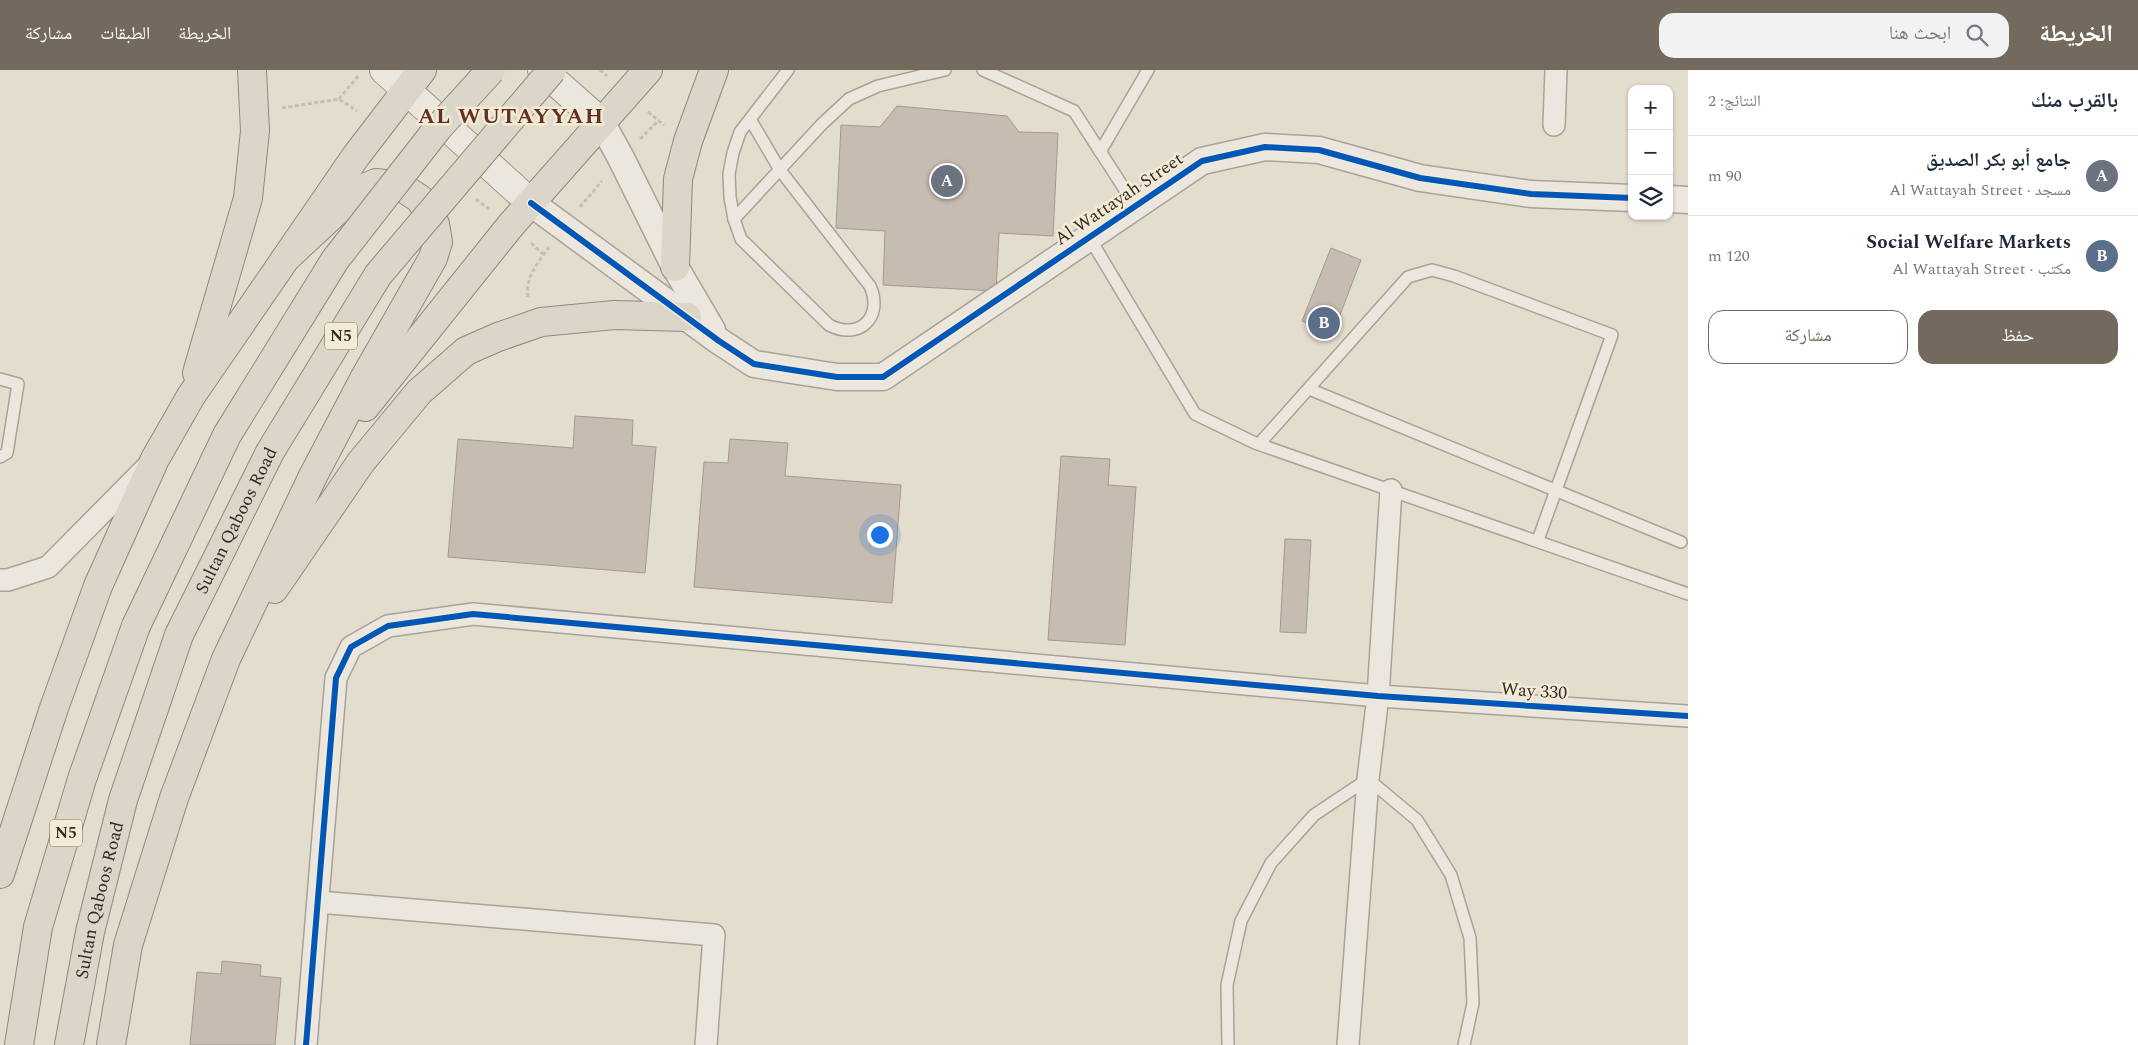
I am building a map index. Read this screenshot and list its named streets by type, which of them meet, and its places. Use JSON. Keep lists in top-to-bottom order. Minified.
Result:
{"streets":{"highway":["N5","Sultan Qaboos Road"],"street":["Al Wattayah Street","Way 330"]},"districts":["AL WUTAYYAH"],"page":{"header":"الخريطة","search":"ابحث هنا","nav":["الخريطة","الطبقات","مشاركة"],"heading":["بالقرب منك","النتائج: 2"],"map_buttons":["+","−"],"list":[{"mark":"A","name":"جامع أبو بكر الصديق","note":"مسجد · Al Wattayah Street","value":"90 m"},{"mark":"B","name":"Social Welfare Markets","note":"مكتب · Al Wattayah Street","value":"120 m"}],"pins":["A","B"],"buttons":["حفظ","مشاركة"]}}
